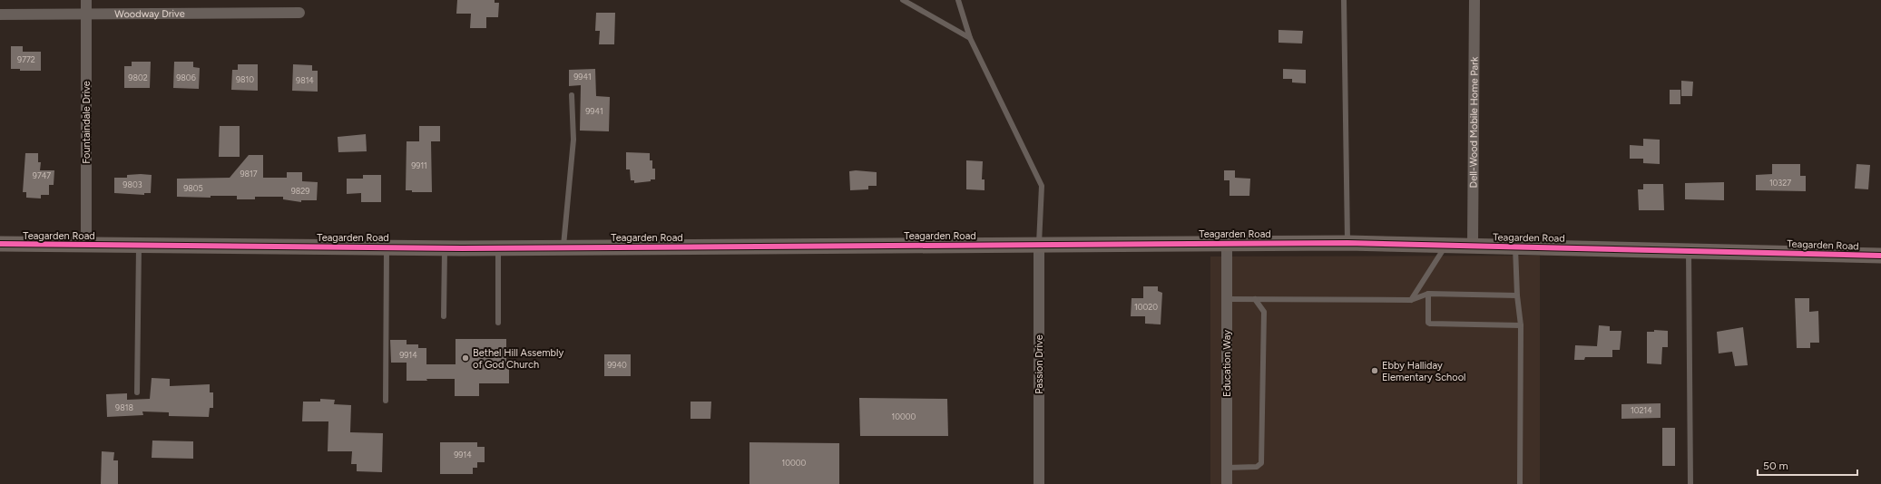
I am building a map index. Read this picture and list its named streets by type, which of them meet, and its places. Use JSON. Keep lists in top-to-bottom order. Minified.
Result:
{"streets":{"street":["Woodway Drive","Fountaindale Drive","Dell-Wood Mobile Home Park","Teagarden Road","Education Way","Passion Drive"]},"crossings":[["Woodway Drive","Fountaindale Drive"],["Fountaindale Drive","Teagarden Road"],["Dell-Wood Mobile Home Park","Teagarden Road"],["Teagarden Road","Education Way"],["Teagarden Road","Passion Drive"]],"places":["Bethel Hill Assembly of God Church","Ebby Halliday Elementary School"],"house_numbers":["9772","9941","9802","9806","9810","9814","9941","9911","9817","9747","10327","9803","9805","9829","10020","9914","9940","9818","10214","10000","9914","10000"],"scale_bar":"50 m"}
